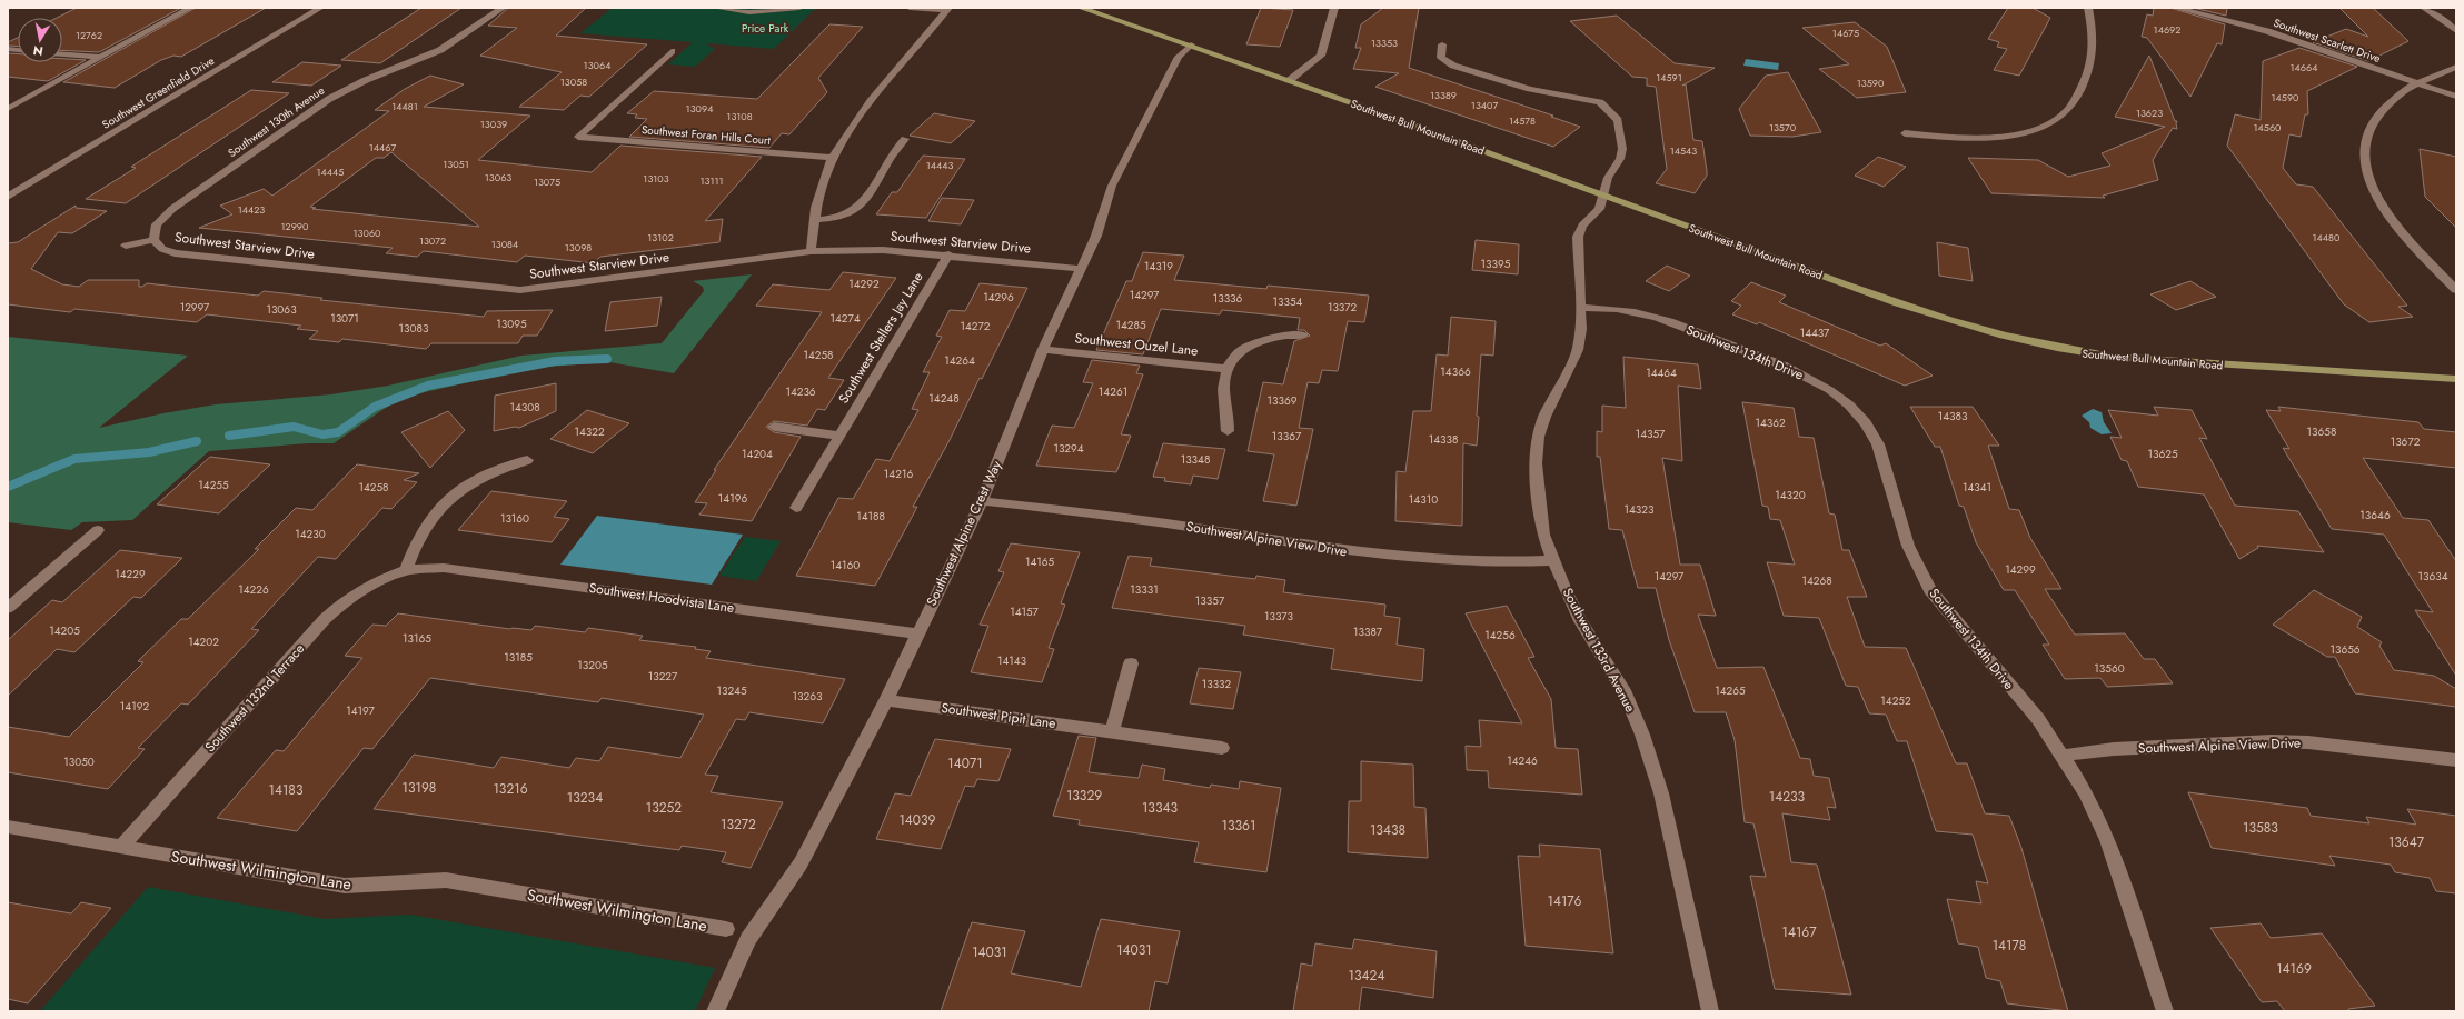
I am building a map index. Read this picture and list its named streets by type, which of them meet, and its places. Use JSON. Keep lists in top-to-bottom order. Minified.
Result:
{"streets":{"main road":["Southwest Bull Mountain Road"],"street":["Southwest Scarlett Drive","Southwest Greenfield Drive","Southwest 130th Avenue","Southwest Foran Hills Court","Southwest Starview Drive","Southwest Stellers Jay Lane","Southwest Ouzel Lane","Southwest 134th Drive","Southwest Alpine Crest Way","Southwest Alpine View Drive","Southwest Hoodvista Lane","Southwest 133rd Avenue","Southwest 132nd Terrace","Southwest Pipit Lane","Southwest Wilmington Lane"]},"crossings":[["Southwest 130th Avenue","Southwest Starview Drive"],["Southwest Bull Mountain Road","Southwest Alpine Crest Way"],["Southwest Bull Mountain Road","Southwest 133rd Avenue"],["Southwest Starview Drive","Southwest Stellers Jay Lane"],["Southwest Starview Drive","Southwest Alpine Crest Way"],["Southwest Ouzel Lane","Southwest Alpine Crest Way"],["Southwest 134th Drive","Southwest Alpine View Drive"],["Southwest 134th Drive","Southwest 133rd Avenue"],["Southwest Alpine Crest Way","Southwest Alpine View Drive"],["Southwest Alpine Crest Way","Southwest Hoodvista Lane"],["Southwest Alpine Crest Way","Southwest Pipit Lane"],["Southwest Alpine View Drive","Southwest 133rd Avenue"],["Southwest Hoodvista Lane","Southwest 132nd Terrace"],["Southwest 132nd Terrace","Southwest Wilmington Lane"]],"parks":["Price Park"],"house_numbers":["14692","14675","12762","13353","13064","14664","14591","13058","13590","13389","14590","13407","14481","13094","13623","13108","14578","13039","13570","14560","14467","14543","13051","14443","14445","13063","13103","13111","13075","14423","12990","13060","13102","14480","13072","13084","13098","13395","14319","14292","14297","14296","13336","13354","12997","13372","13063","13071","14274","13095","14285","14272","13083","14437","14258","14264","14366","14464","14236","14261","14248","13369","14308","14383","14362","14322","13658","14357","13367","14338","13672","13294","14204","13625","13348","14216","14255","14258","14341","14320","14196","14310","14323","13646","14188","13160","14230","14165","14160","14299","14229","14297","13634","14268","14226","13331","13357","14157","13373","14205","13387","14256","13165","14202","13656","13185","14143","13205","13560","13227","13332","13245","14265","13263","14252","14192","14197","14246","13050","14071","13198","13216","14183","13329","14233","13234","13252","13343","14039","13272","13361","13583","13438","13647","14176","14167","14178","14031","14031","14169","13424"],"north":"bottom"}
